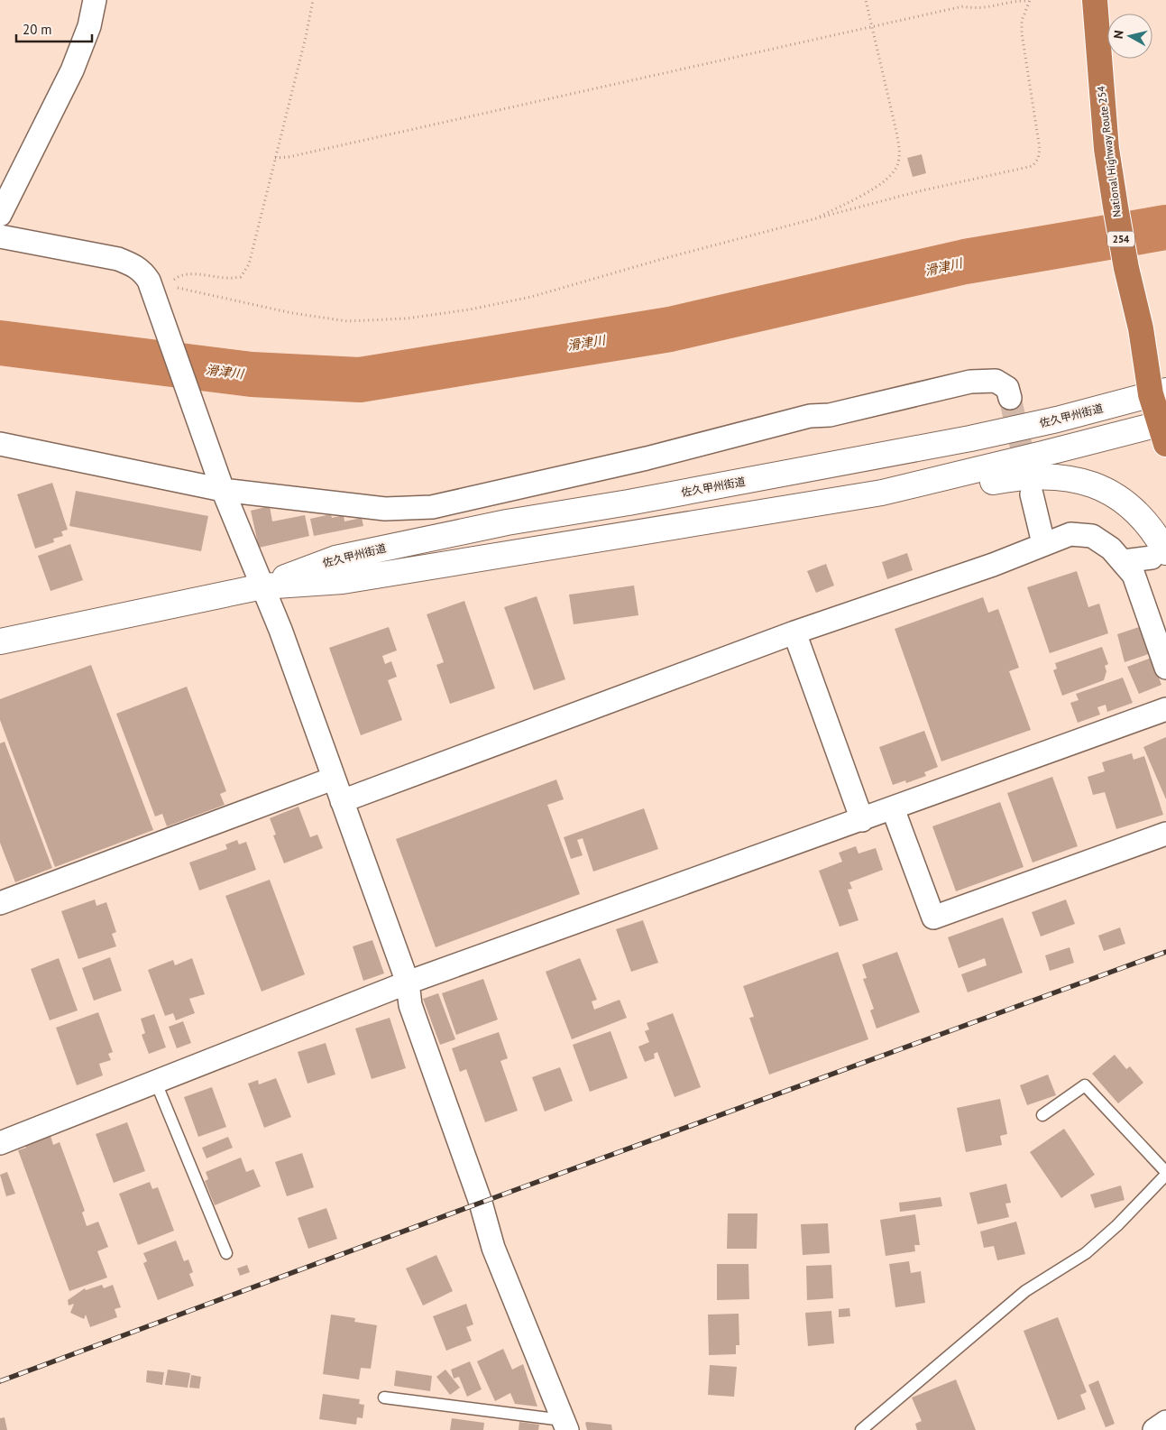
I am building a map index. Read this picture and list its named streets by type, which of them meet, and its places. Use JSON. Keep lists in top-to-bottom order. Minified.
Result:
{"streets":{"highway":["National Highway Route 254","254"],"main road":["佐久甲州街道"]},"crossings":[["National Highway Route 254","佐久甲州街道"]],"water":["滑津川"],"scale_bar":"20 m","north":"left"}
